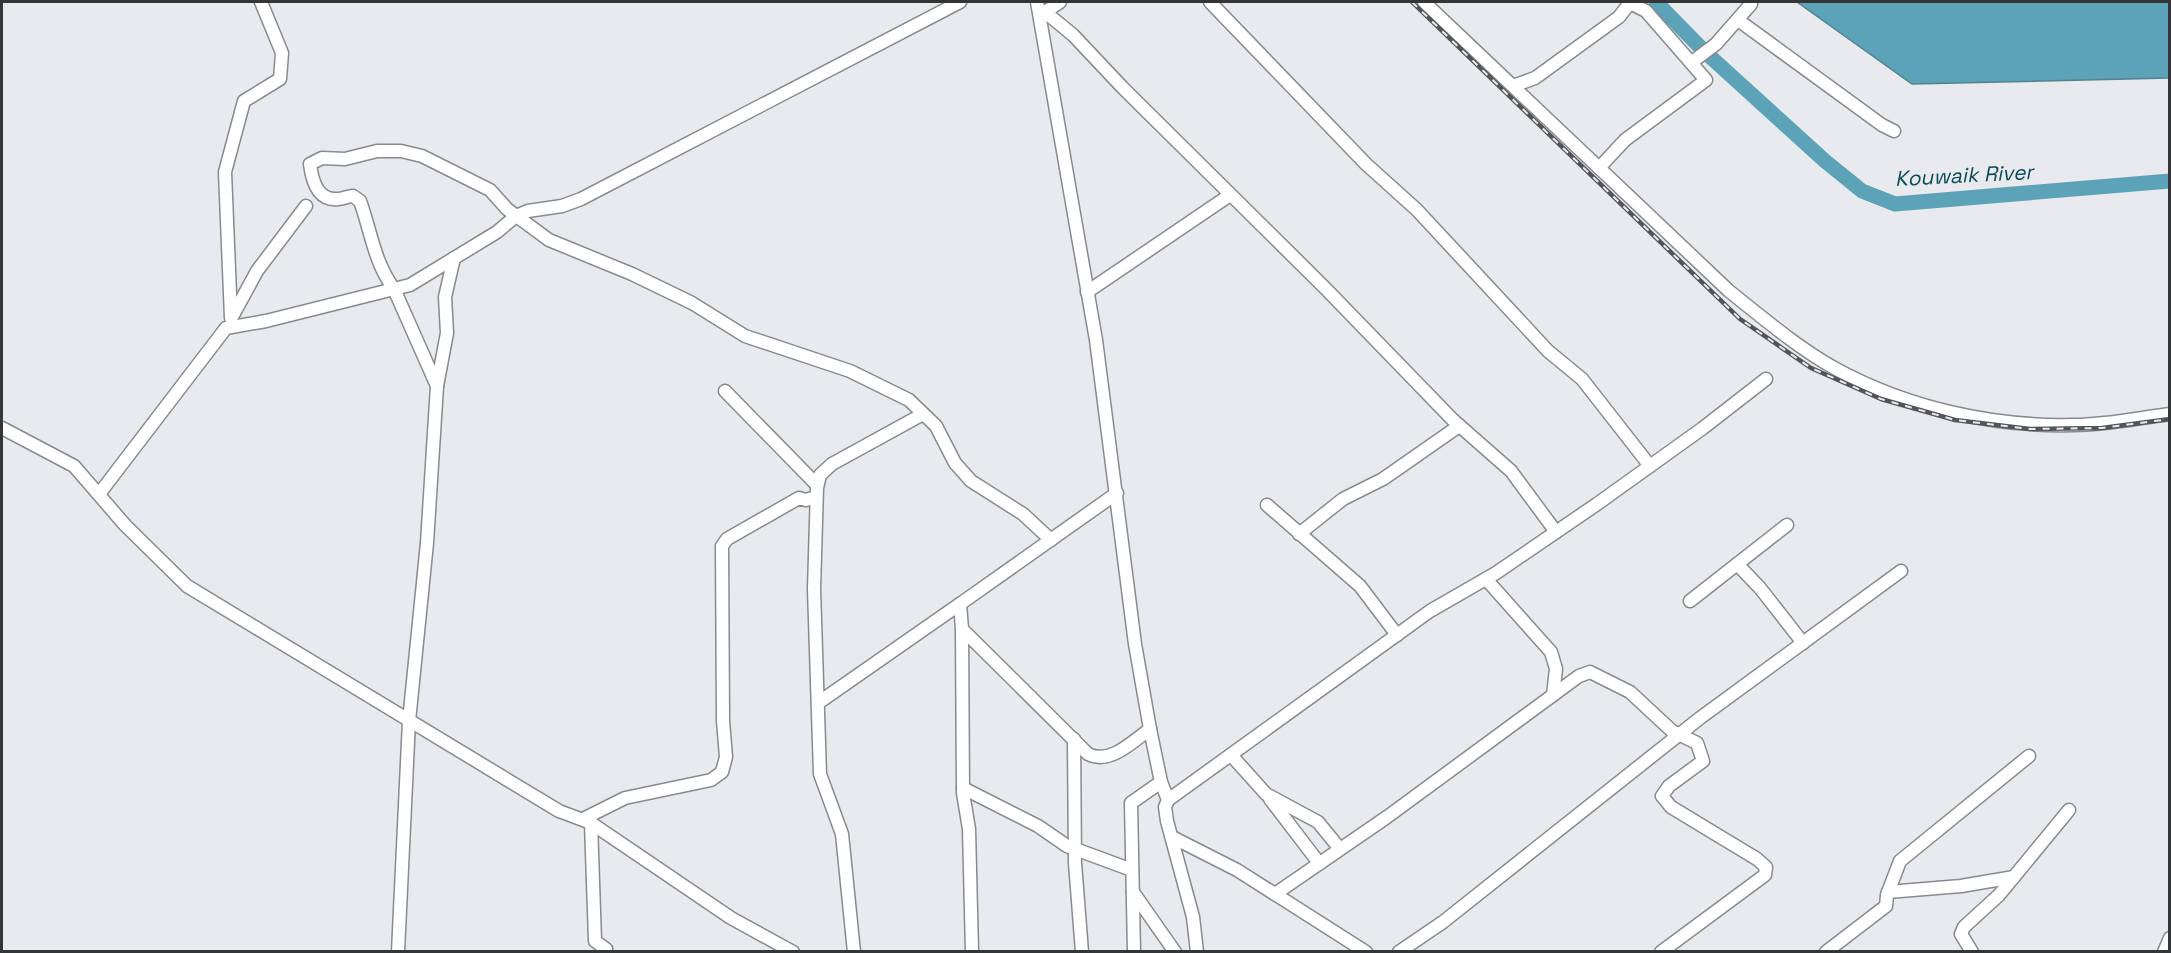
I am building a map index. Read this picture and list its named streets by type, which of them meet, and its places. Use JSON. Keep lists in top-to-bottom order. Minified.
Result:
{"water":["Kouwaik River"]}
